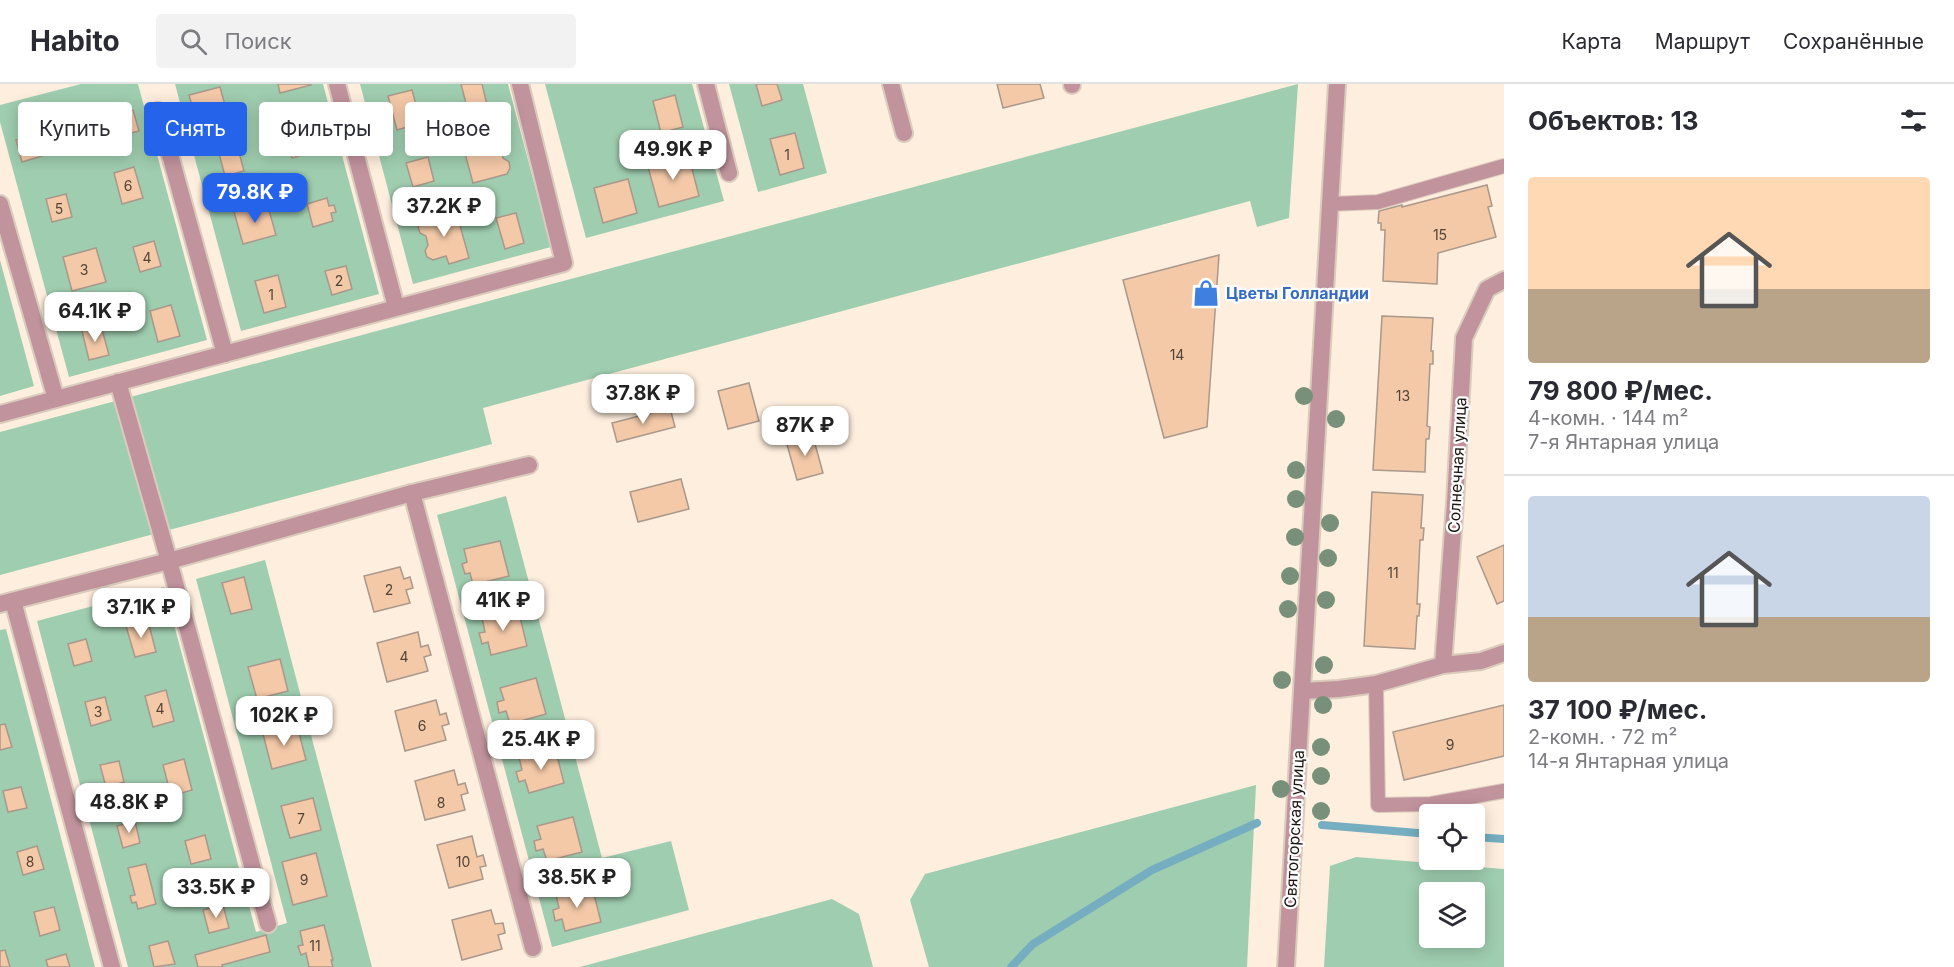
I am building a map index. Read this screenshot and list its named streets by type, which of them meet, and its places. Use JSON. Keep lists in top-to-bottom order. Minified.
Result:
{"streets":{"street":["Солнечная улица","Святогорская улица"]},"places":{"shop":["Цветы Голландии"]},"house_numbers":["1","6","5","15","4","3","2","1","14","13","11","2","4","4","3","6","9","8","7","8","10","9","11"],"page":{"header":"Habito","search":"Поиск","nav":["Карта","Маршрут","Сохранённые"],"heading":"Объектов: 13","chip":["Купить","Снять","Фильтры","Новое"],"price":["49.9K ₽","79.8K ₽","37.2K ₽","64.1K ₽","37.8K ₽","87K ₽","41K ₽","37.1K ₽","102K ₽","25.4K ₽","48.8K ₽","38.5K ₽","33.5K ₽"],"list":[{"name":"79 800 ₽/мес.","note":"4-комн. · 144 m² · 7-я Янтарная улица"},{"name":"37 100 ₽/мес.","note":"2-комн. · 72 m² · 14-я Янтарная улица"}]}}
